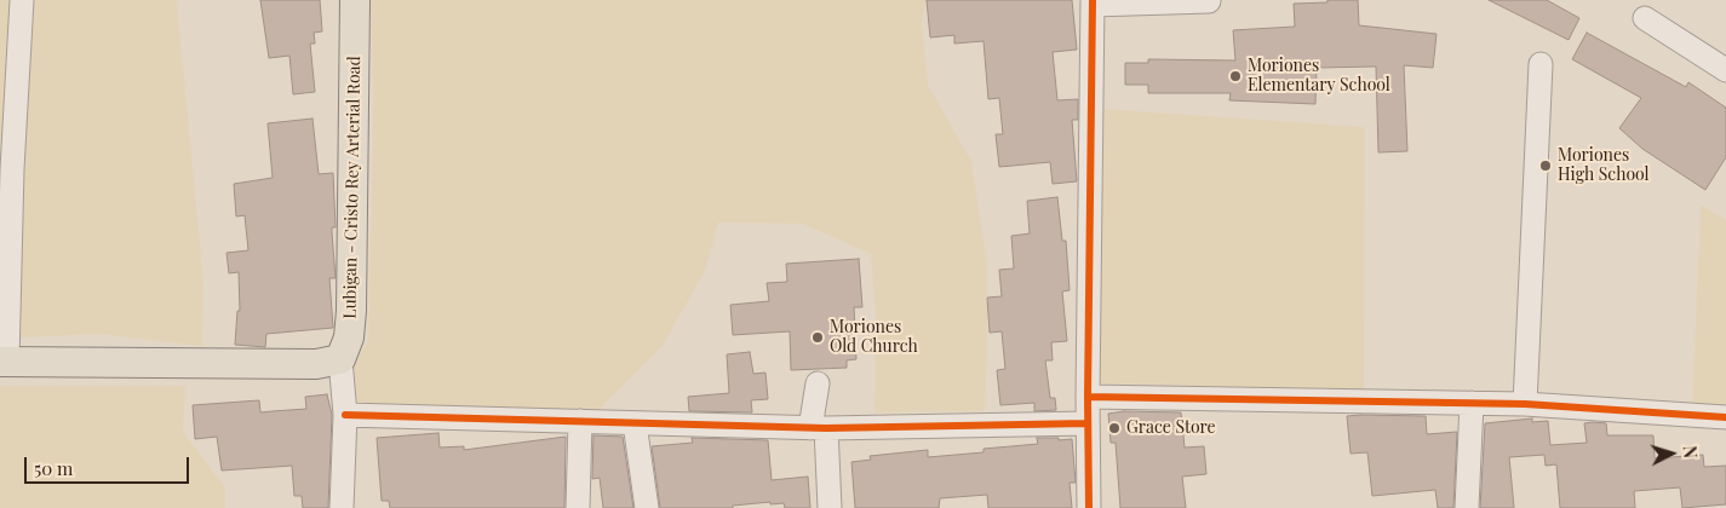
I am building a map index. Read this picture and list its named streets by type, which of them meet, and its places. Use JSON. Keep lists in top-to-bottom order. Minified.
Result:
{"streets":{"main road":["Lubigan - Cristo Rey Arterial Road"]},"places":["Moriones Elementary School","Moriones High School","Moriones Old Church","Grace Store"],"scale_bar":"50 m","north":"right"}
